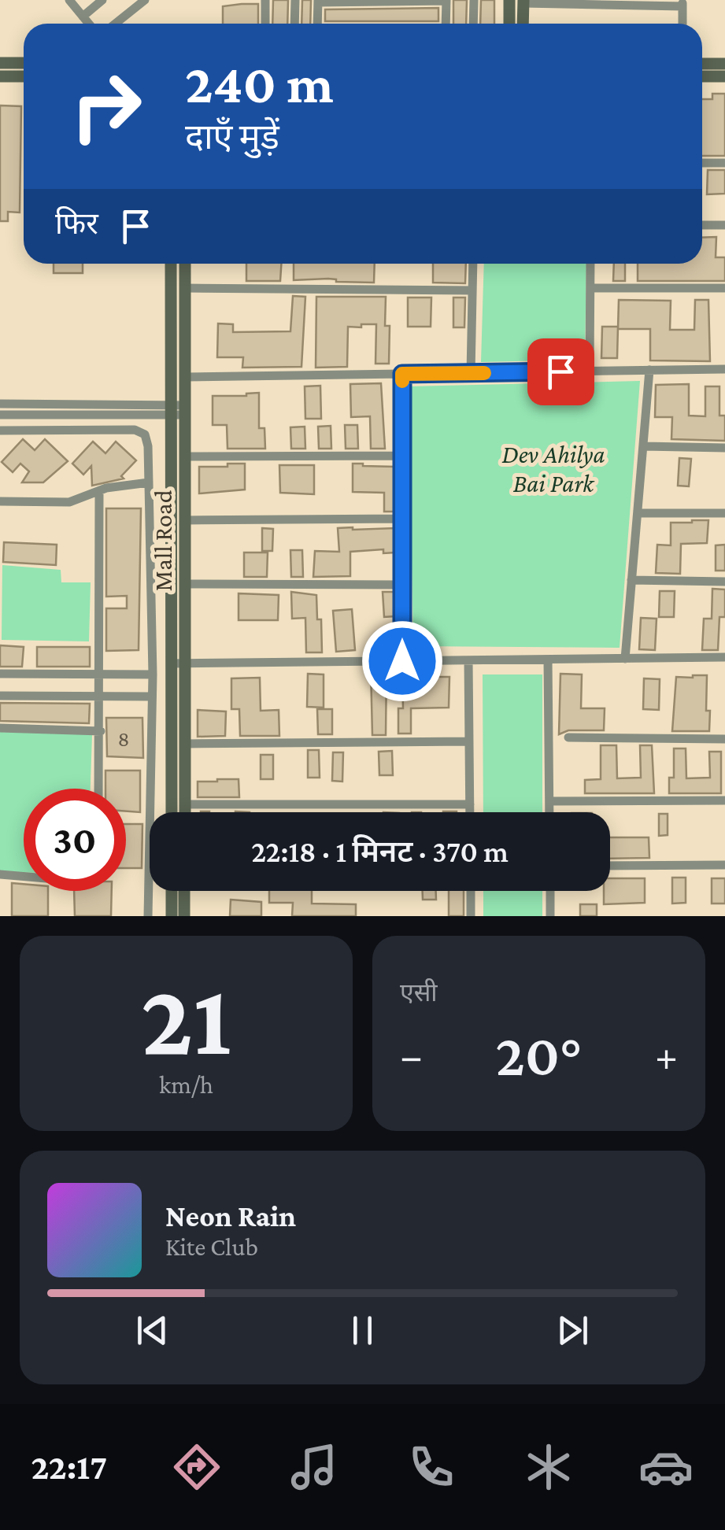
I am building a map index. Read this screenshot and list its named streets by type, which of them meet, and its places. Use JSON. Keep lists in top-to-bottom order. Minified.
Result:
{"streets":{"street":["Mall Road"]},"parks":["Dev Ahilya Bai Park"],"house_numbers":["8"],"page":{"turn":["240 m","दाएँ मुड़ें"],"then":"फिर","limit":"30","trip":"22:18 · 1 मिनट · 370 m","tile":[["21","km/h"],"एसी"],"heat":["−","20°","+"],"song":["Neon Rain","Kite Club"],"tabs":"22:17"}}
